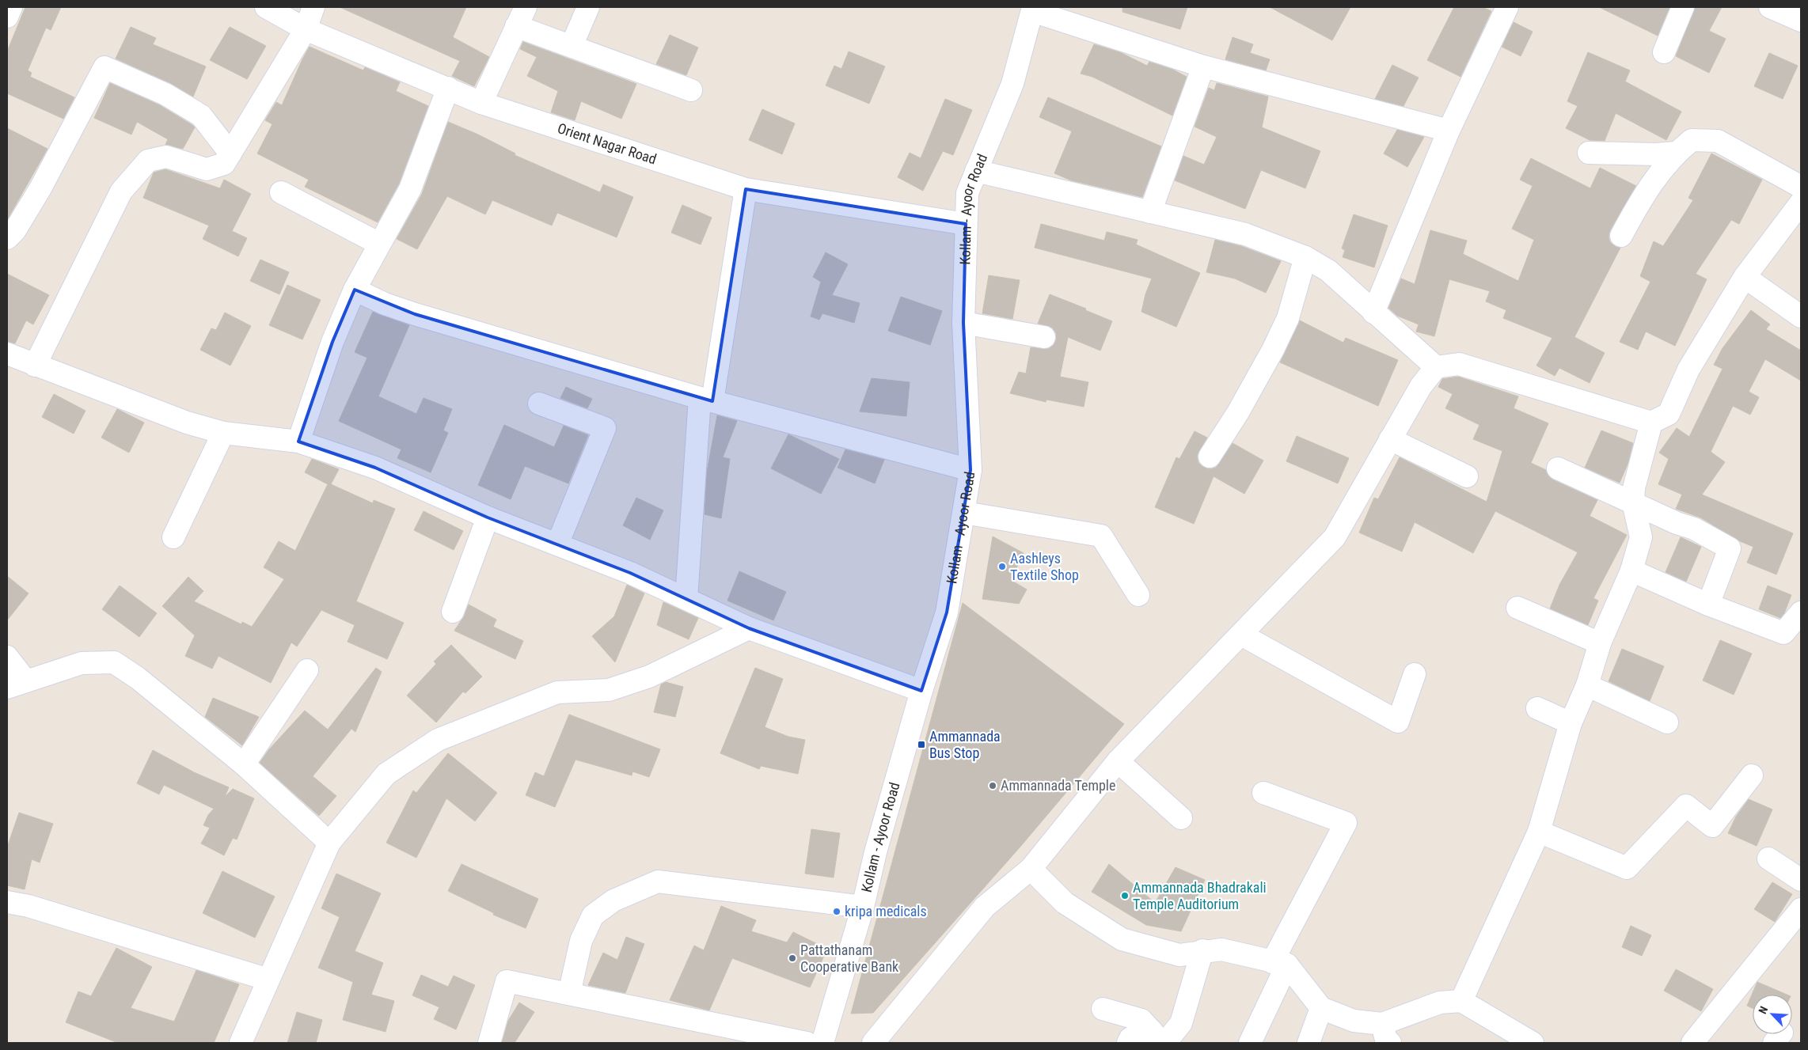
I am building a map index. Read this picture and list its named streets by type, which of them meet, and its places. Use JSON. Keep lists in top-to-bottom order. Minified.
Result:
{"streets":{"street":["Orient Nagar Road","Kollam - Ayoor Road"]},"crossings":[["Orient Nagar Road","Kollam - Ayoor Road"]],"places":{"other":["Aashleys Textile Shop","Ammannada Temple","Ammannada Bhadrakali Temple Auditorium","kripa medicals","Pattathanam Cooperative Bank"],"transit":["Ammannada Bus Stop"]},"north":"top left"}
